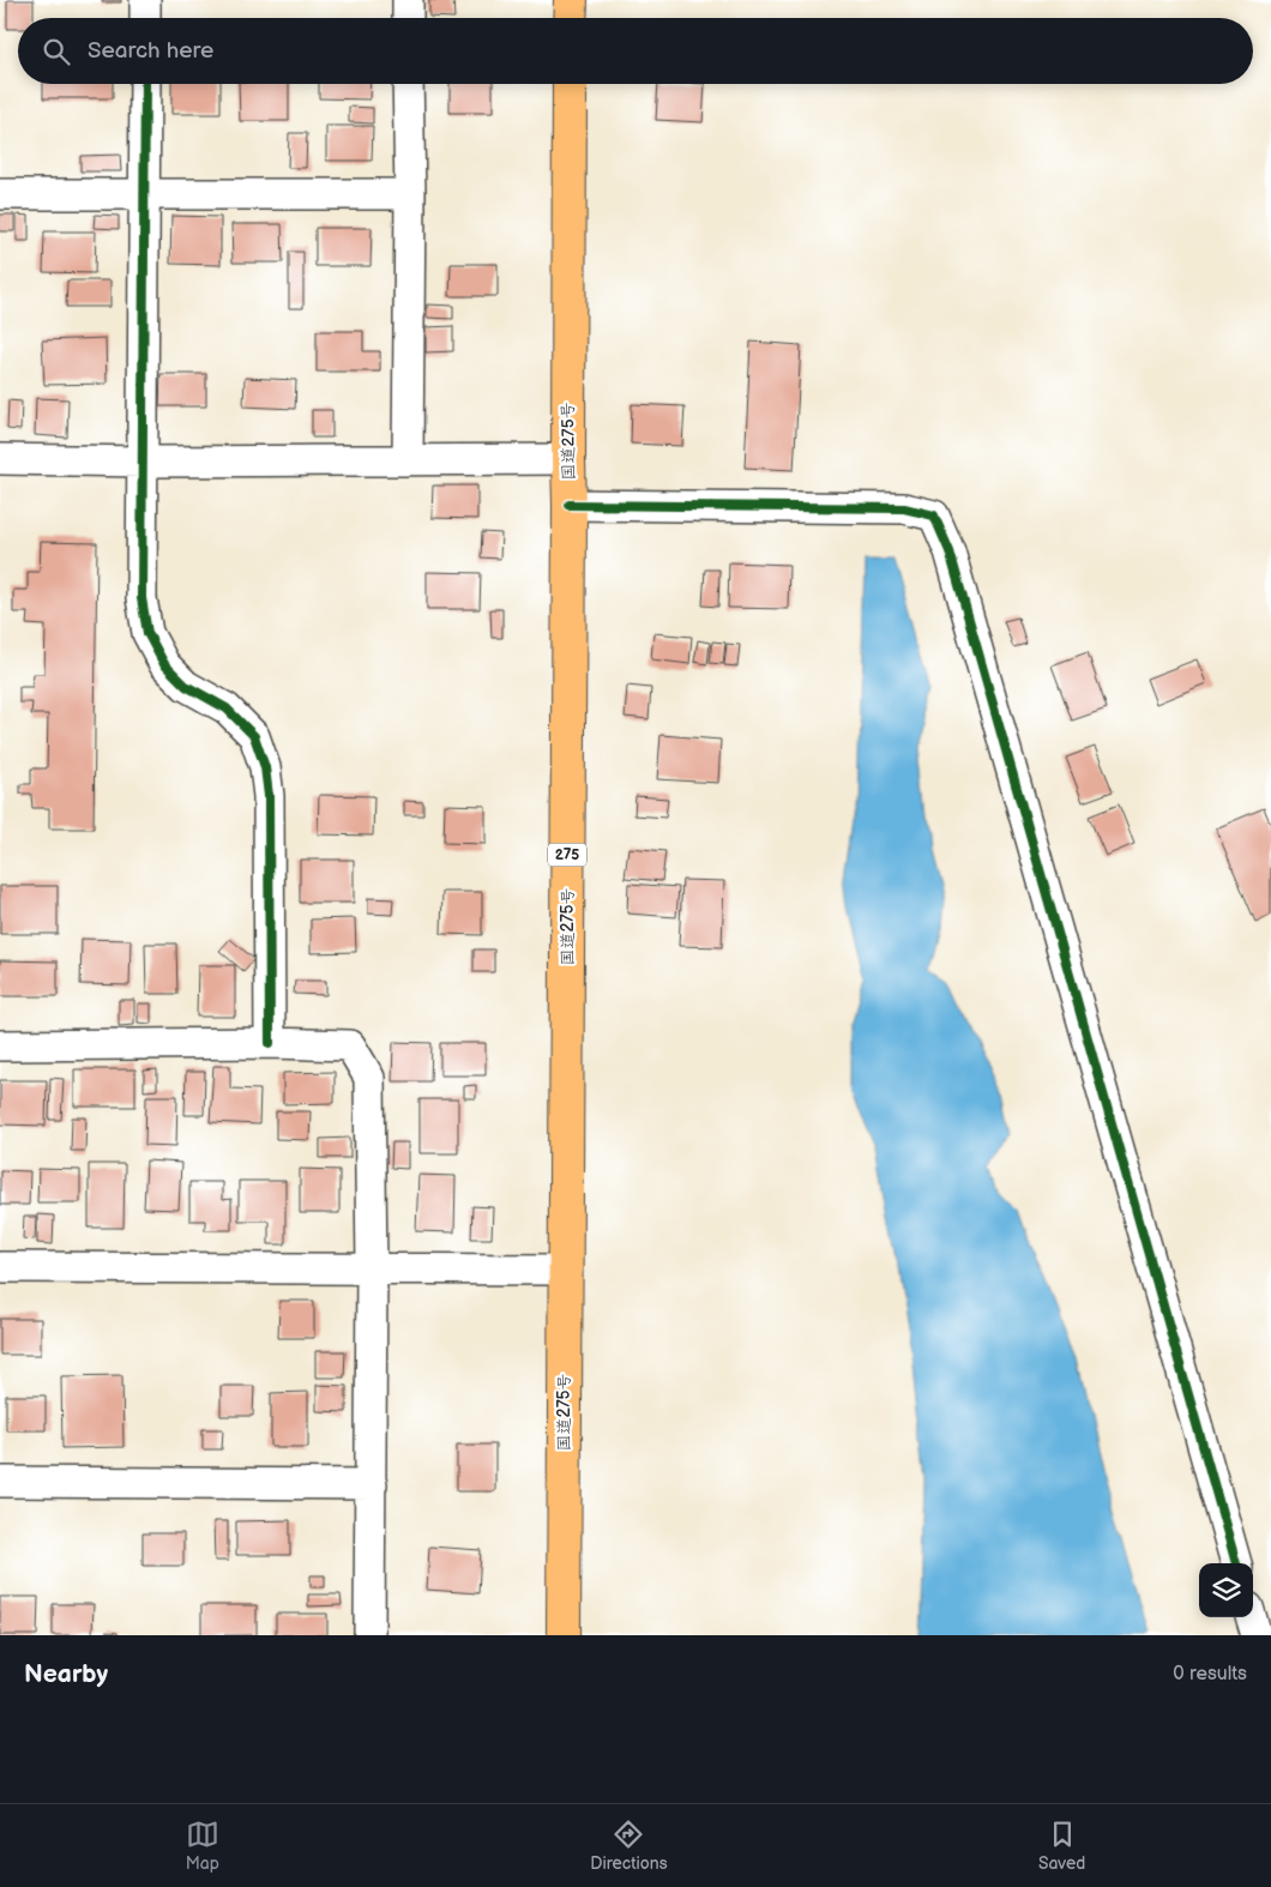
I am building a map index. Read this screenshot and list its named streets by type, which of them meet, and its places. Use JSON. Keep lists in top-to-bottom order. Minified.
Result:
{"streets":{"highway":["国道275号","275"]},"page":{"search":"Search here","heading":["Nearby","0 results"],"nav":["Map","Directions","Saved"]}}
